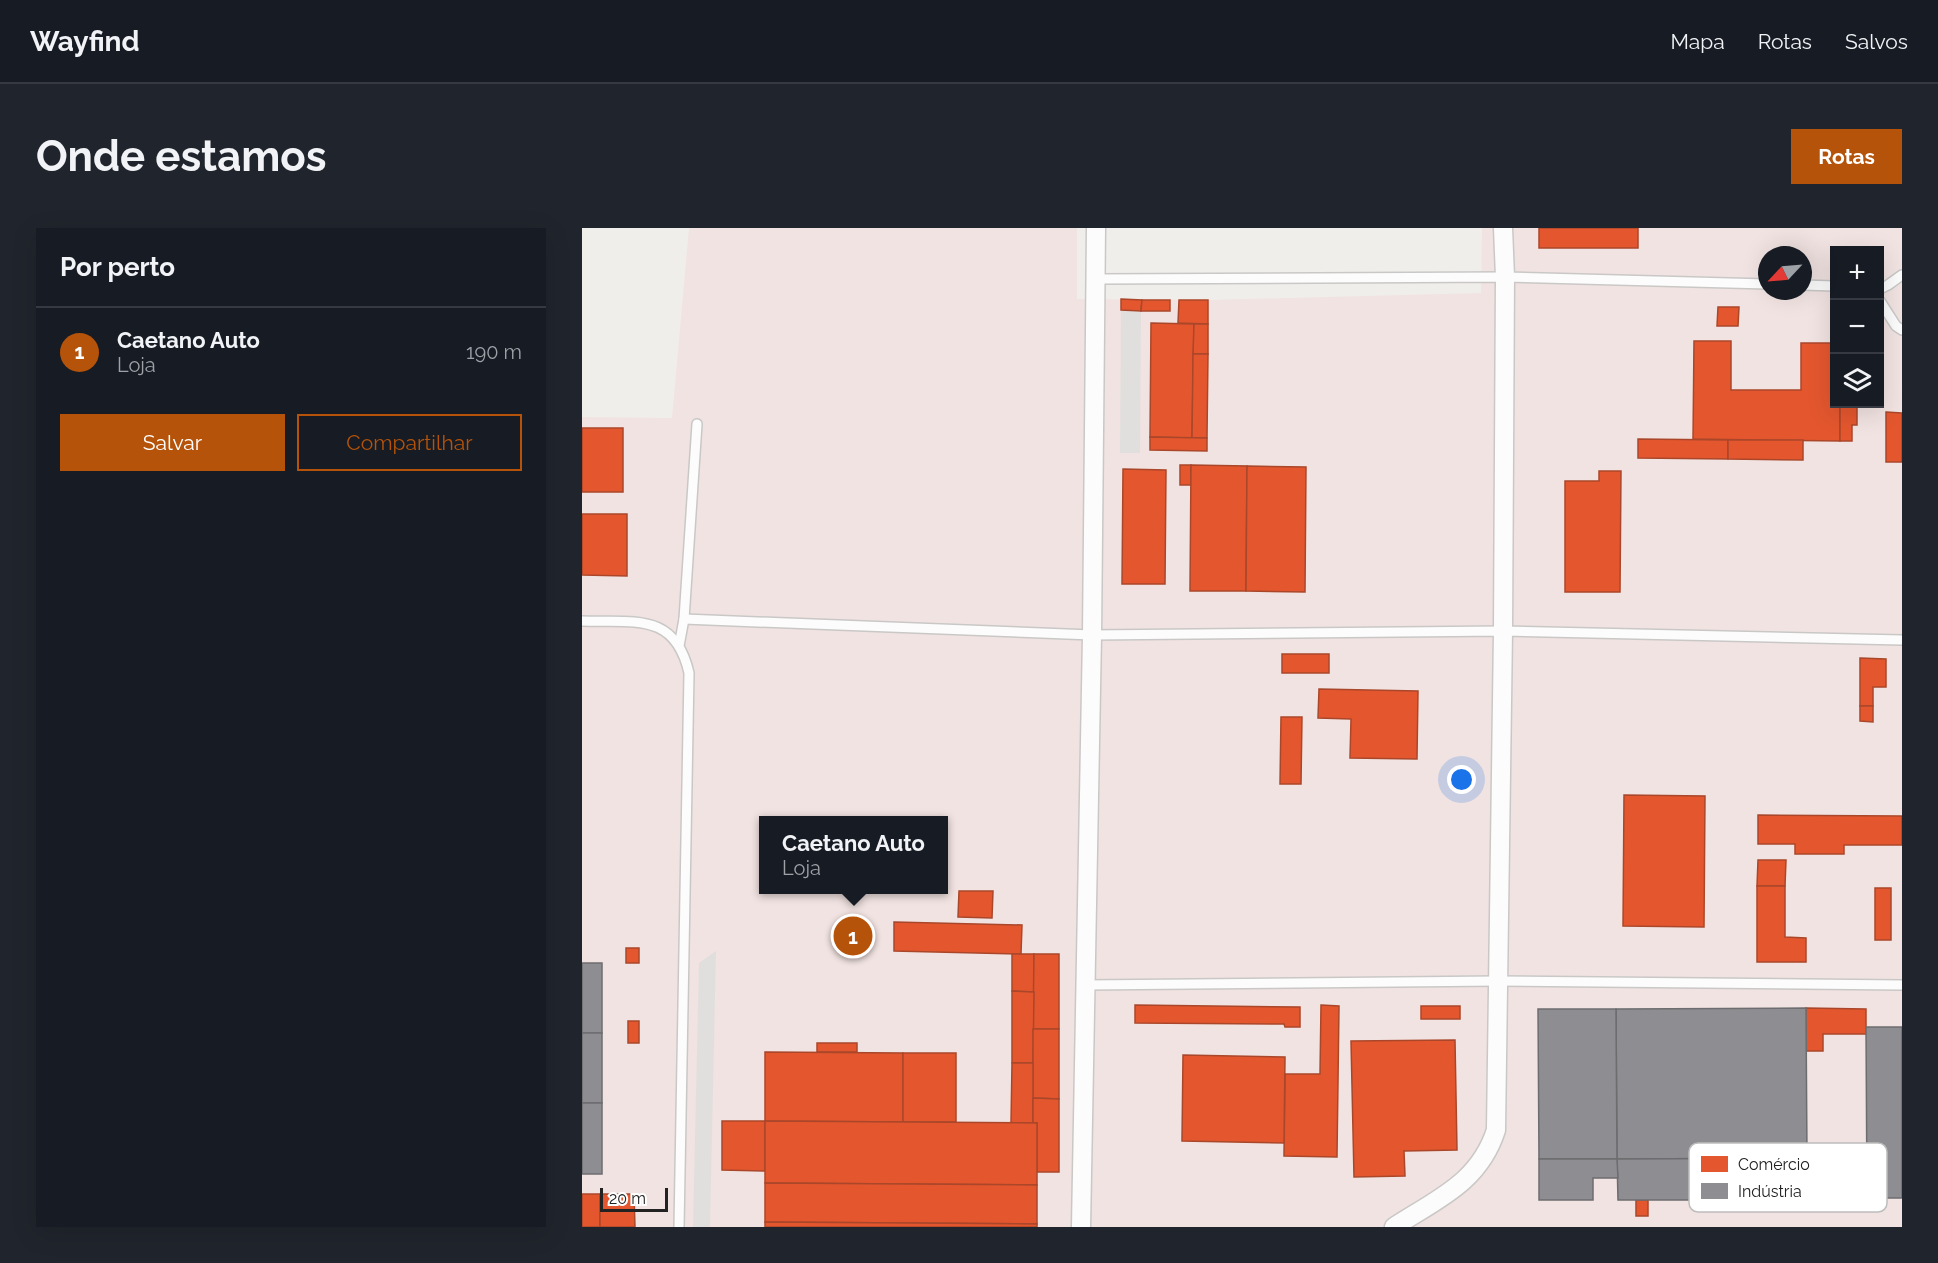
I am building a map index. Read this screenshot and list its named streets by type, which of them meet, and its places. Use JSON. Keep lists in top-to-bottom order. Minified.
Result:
{"legend":["Comércio","Indústria"],"scale_bar":"20 m","north":"bottom left","page":{"header":"Wayfind","nav":["Mapa","Rotas","Salvos"],"buttons":["Rotas",["Salvar","Compartilhar"]],"title":"Onde estamos","heading":"Por perto","map_buttons":["+","−"],"list":[{"mark":"1","name":"Caetano Auto","note":"Loja","value":"190 m"}],"popup":["Caetano Auto","Loja"],"pins":"1","scale":"20 m"}}
